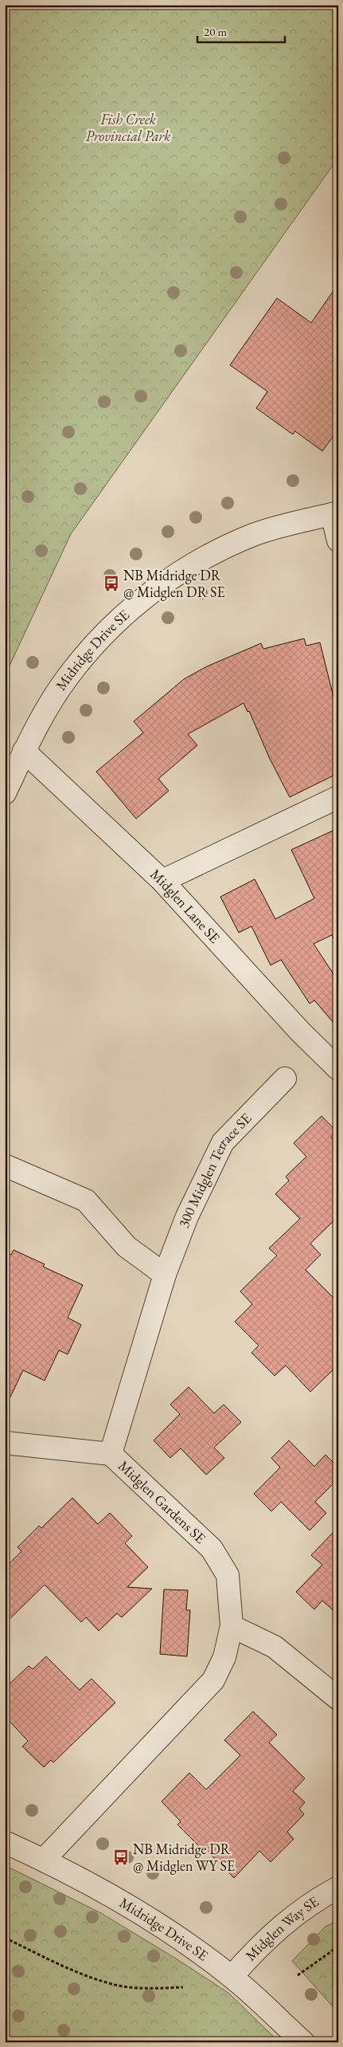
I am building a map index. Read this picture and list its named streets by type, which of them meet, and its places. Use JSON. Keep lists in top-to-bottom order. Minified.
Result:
{"streets":{"street":["Midridge Drive SE","Midglen Lane SE","300 Midglen Terrace SE","Midglen Gardens SE","Midglen Way SE"]},"crossings":[["Midridge Drive SE","Midglen Lane SE"],["Midridge Drive SE","Midglen Gardens SE"],["Midridge Drive SE","Midglen Way SE"],["300 Midglen Terrace SE","Midglen Gardens SE"]],"parks":["Fish Creek Provincial Park"],"places":{"bus stop":["NB Midridge DR @ Midglen DR SE","NB Midridge DR @ Midglen WY SE"]},"scale_bar":"20 m"}
